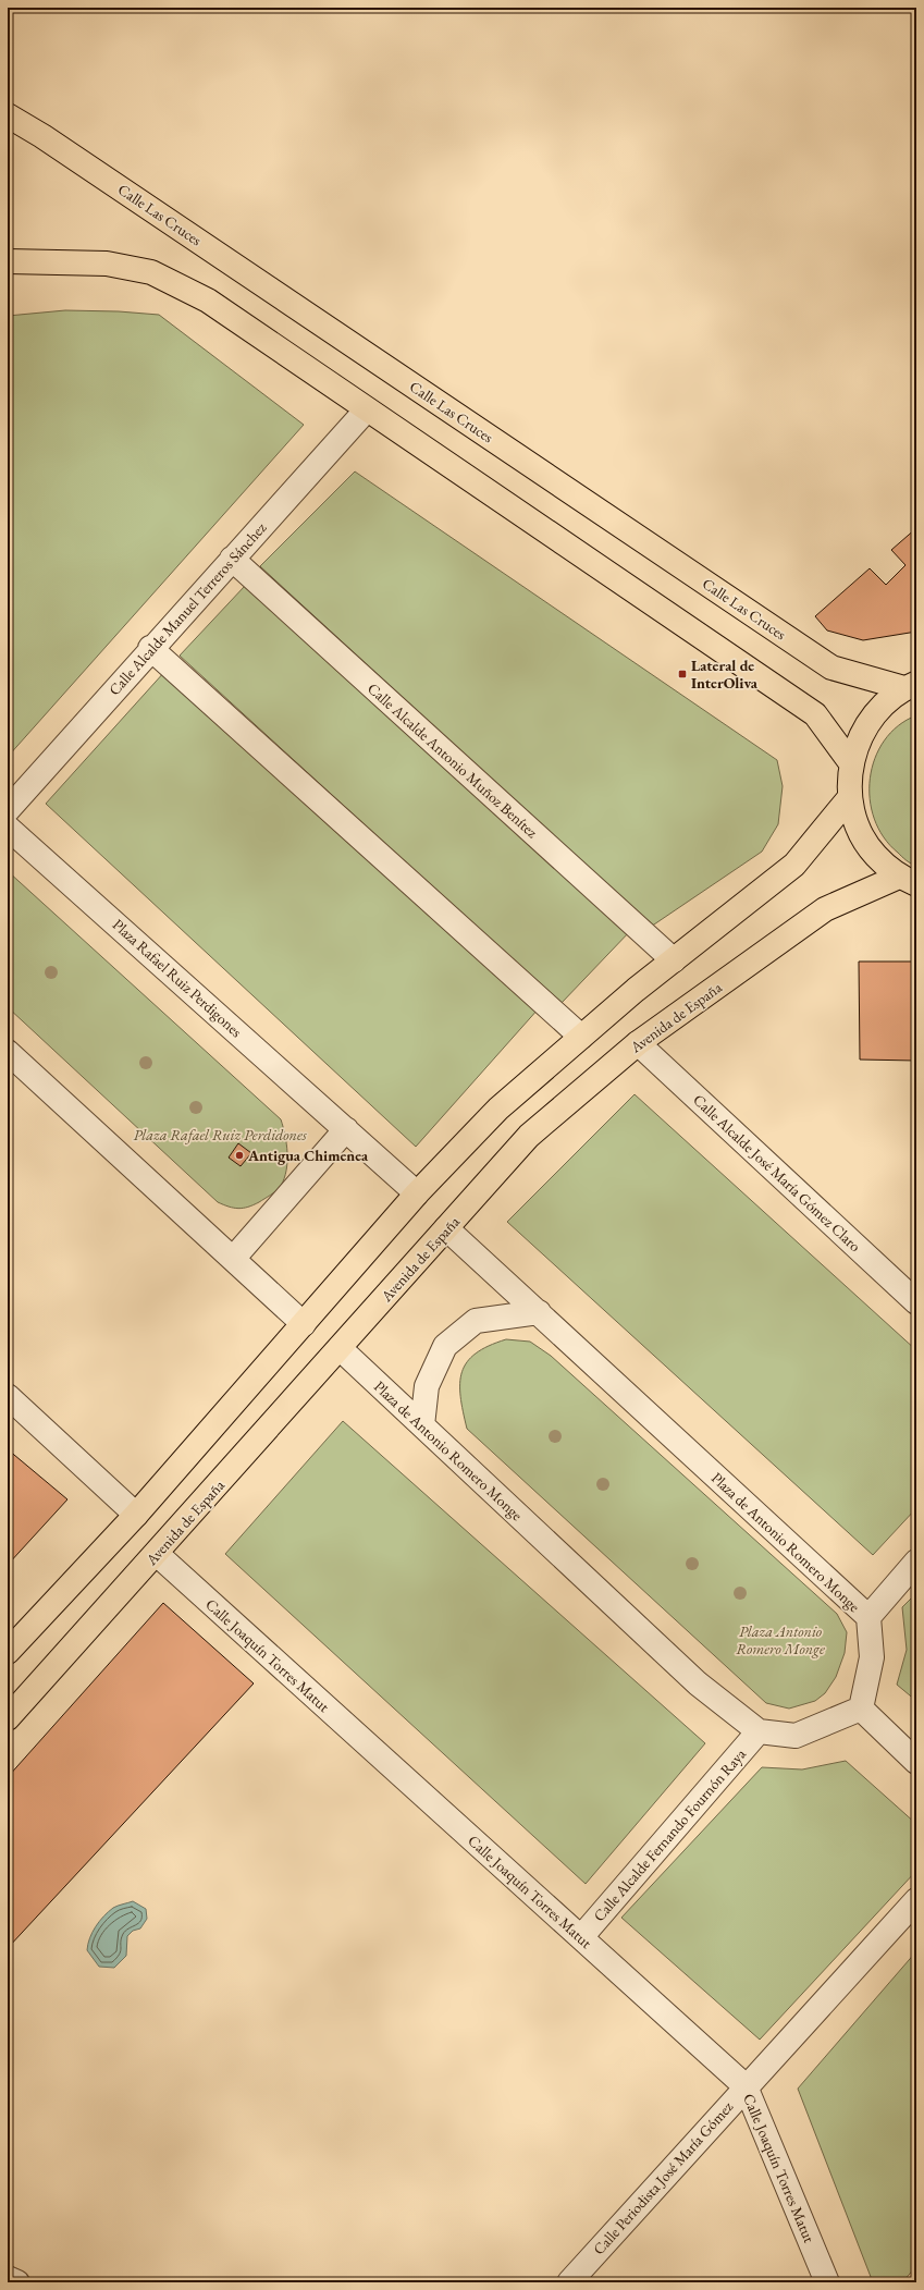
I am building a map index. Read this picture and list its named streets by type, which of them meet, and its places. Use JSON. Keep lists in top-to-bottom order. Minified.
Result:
{"streets":{"main road":["Calle Las Cruces","Avenida de España"],"street":["Calle Alcalde Manuel Terreros Sánchez","Calle Alcalde Antonio Muñoz Benítez","Plaza Rafael Ruiz Perdigones","Calle Alcalde José María Gómez Claro","Plaza de Antonio Romero Monge","Calle Joaquín Torres Matut","Calle Alcalde Fernando Fournón Raya","Calle Periodista José María Gómez"]},"crossings":[["Calle Alcalde Manuel Terreros Sánchez","Calle Alcalde Antonio Muñoz Benítez"],["Avenida de España","Calle Alcalde José María Gómez Claro"],["Avenida de España","Plaza de Antonio Romero Monge"],["Avenida de España","Calle Joaquín Torres Matut"],["Plaza de Antonio Romero Monge","Calle Alcalde Fernando Fournón Raya"],["Calle Joaquín Torres Matut","Calle Alcalde Fernando Fournón Raya"],["Calle Joaquín Torres Matut","Calle Periodista José María Gómez"]],"parks":["Plaza Rafael Ruiz Perdidones","Plaza Antonio Romero Monge"],"places":{"transit":["Lateral de InterOliva"],"other":["Antigua Chimenea"]}}
